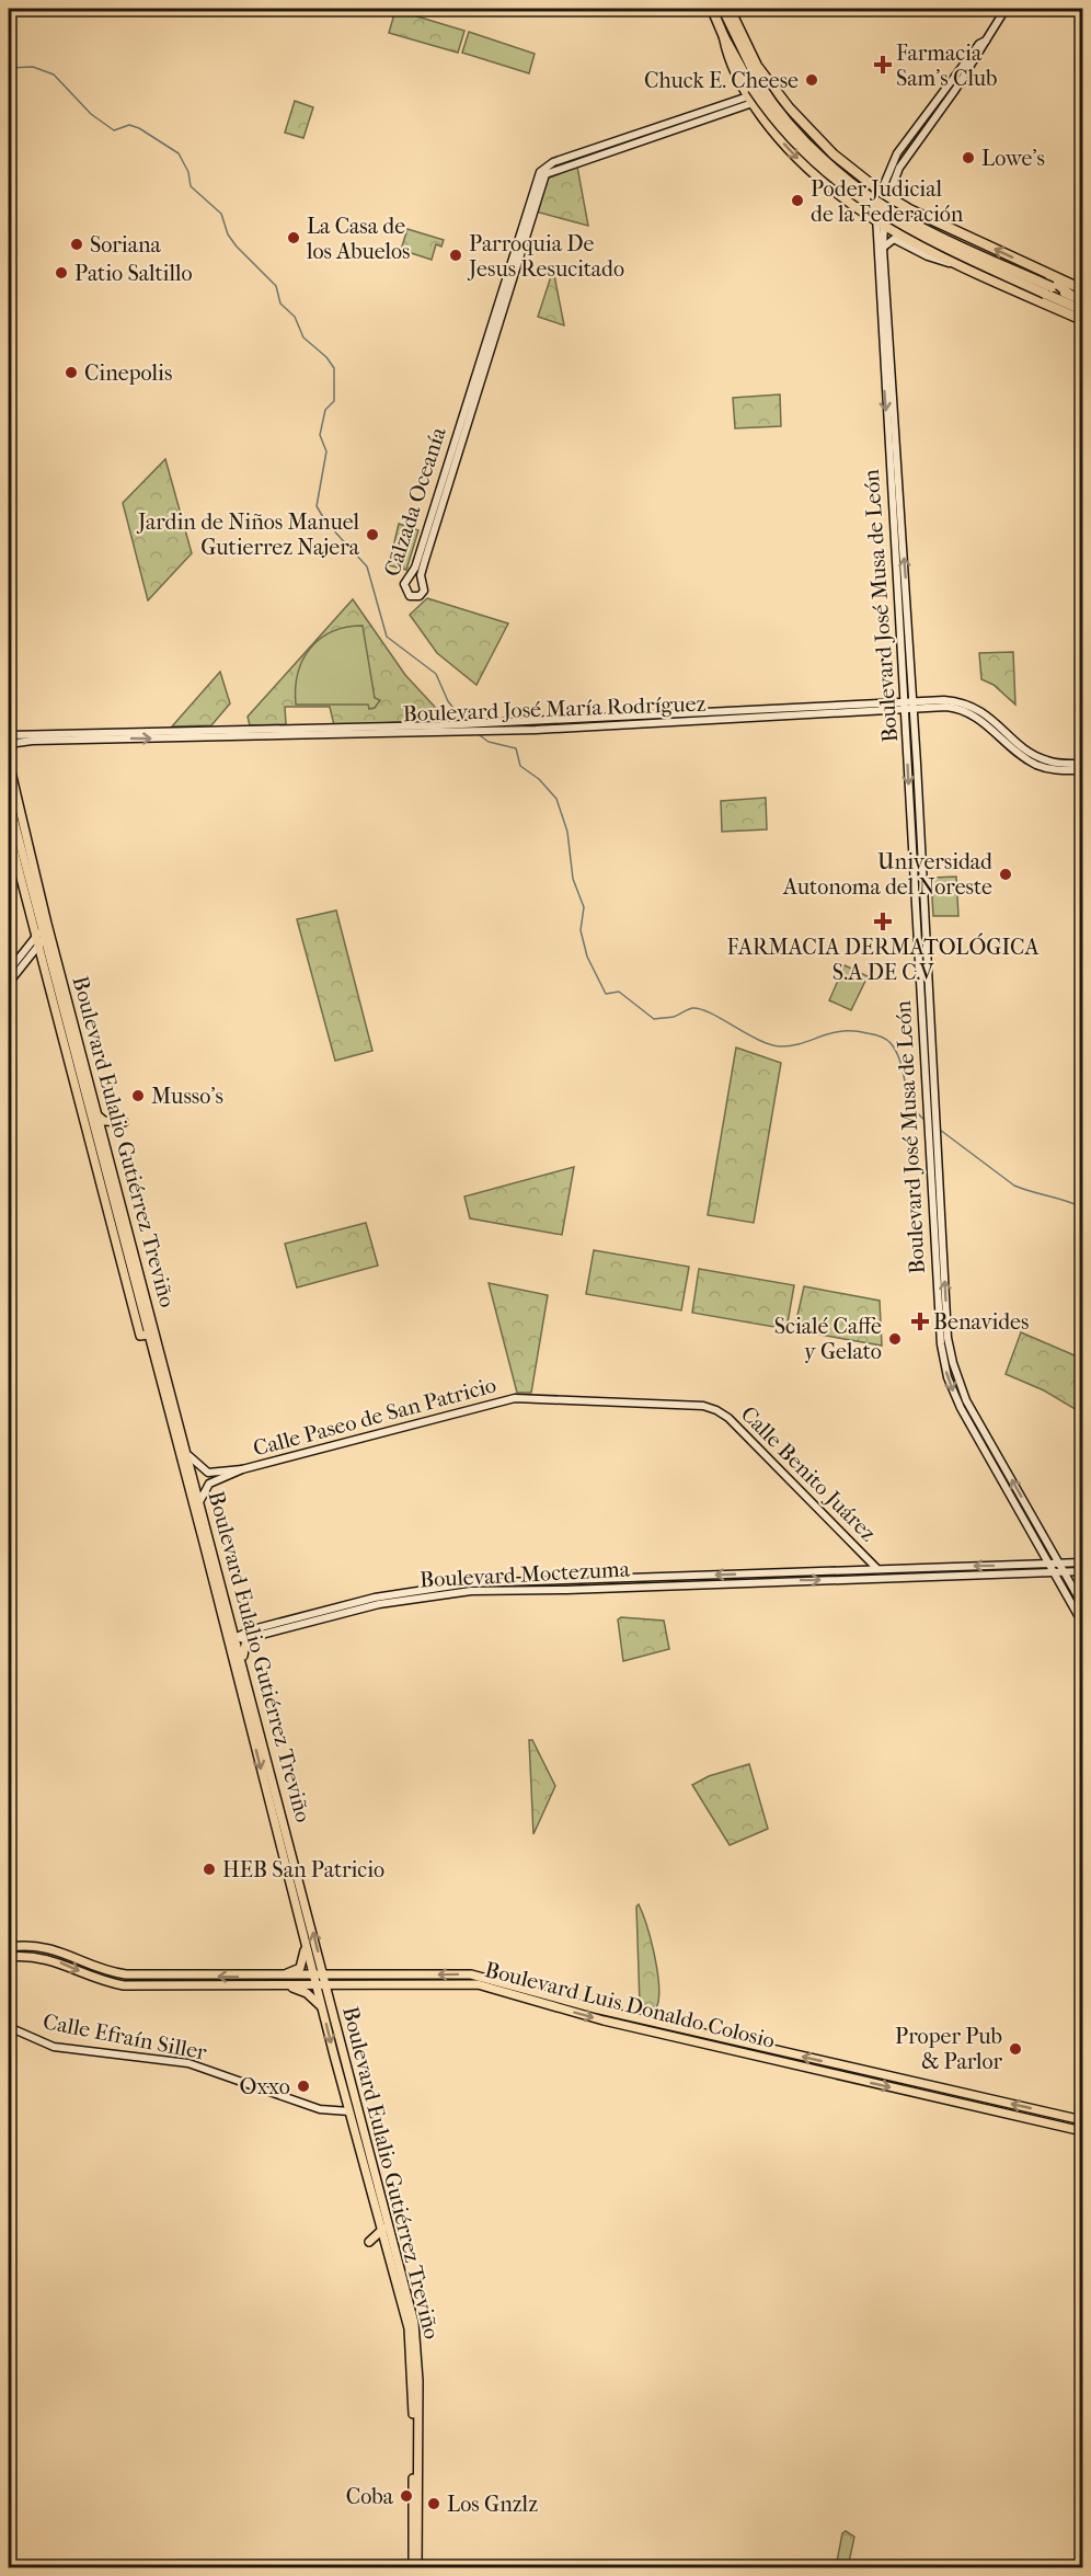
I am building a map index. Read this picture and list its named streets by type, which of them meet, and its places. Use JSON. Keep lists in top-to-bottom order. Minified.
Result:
{"streets":{"main road":["Calzada Oceanía","Boulevard José Musa de León","Boulevard José María Rodríguez","Boulevard Eulalio Gutiérrez Treviño","Calle Paseo de San Patricio","Calle Benito Juárez","Boulevard Moctezuma","Boulevard Luis Donaldo Colosio","Calle Efraín Siller"]},"crossings":[["Boulevard José Musa de León","Boulevard José María Rodríguez"],["Boulevard José Musa de León","Boulevard Moctezuma"],["Boulevard Eulalio Gutiérrez Treviño","Calle Paseo de San Patricio"],["Boulevard Eulalio Gutiérrez Treviño","Boulevard Moctezuma"],["Boulevard Eulalio Gutiérrez Treviño","Boulevard Luis Donaldo Colosio"],["Boulevard Eulalio Gutiérrez Treviño","Calle Efraín Siller"],["Calle Paseo de San Patricio","Calle Benito Juárez"],["Calle Benito Juárez","Boulevard Moctezuma"]],"places":{"health":["Farmacia Sam's Club","FARMACIA DERMATOLÓGICA S.A DE C.V","Benavides"],"other":["Chuck E. Cheese","Lowe's","Poder Judicial de la Federación","La Casa de los Abuelos","Soriana","Parroquia De Jesus Resucitado","Patio Saltillo","Cinepolis","Jardin de Niños Manuel Gutierrez Najera","Universidad Autonoma del Noreste","Musso's","Scialé Caffe y Gelato","HEB San Patricio","Proper Pub & Parlor","Oxxo","Coba","Los Gnzlz"]}}
